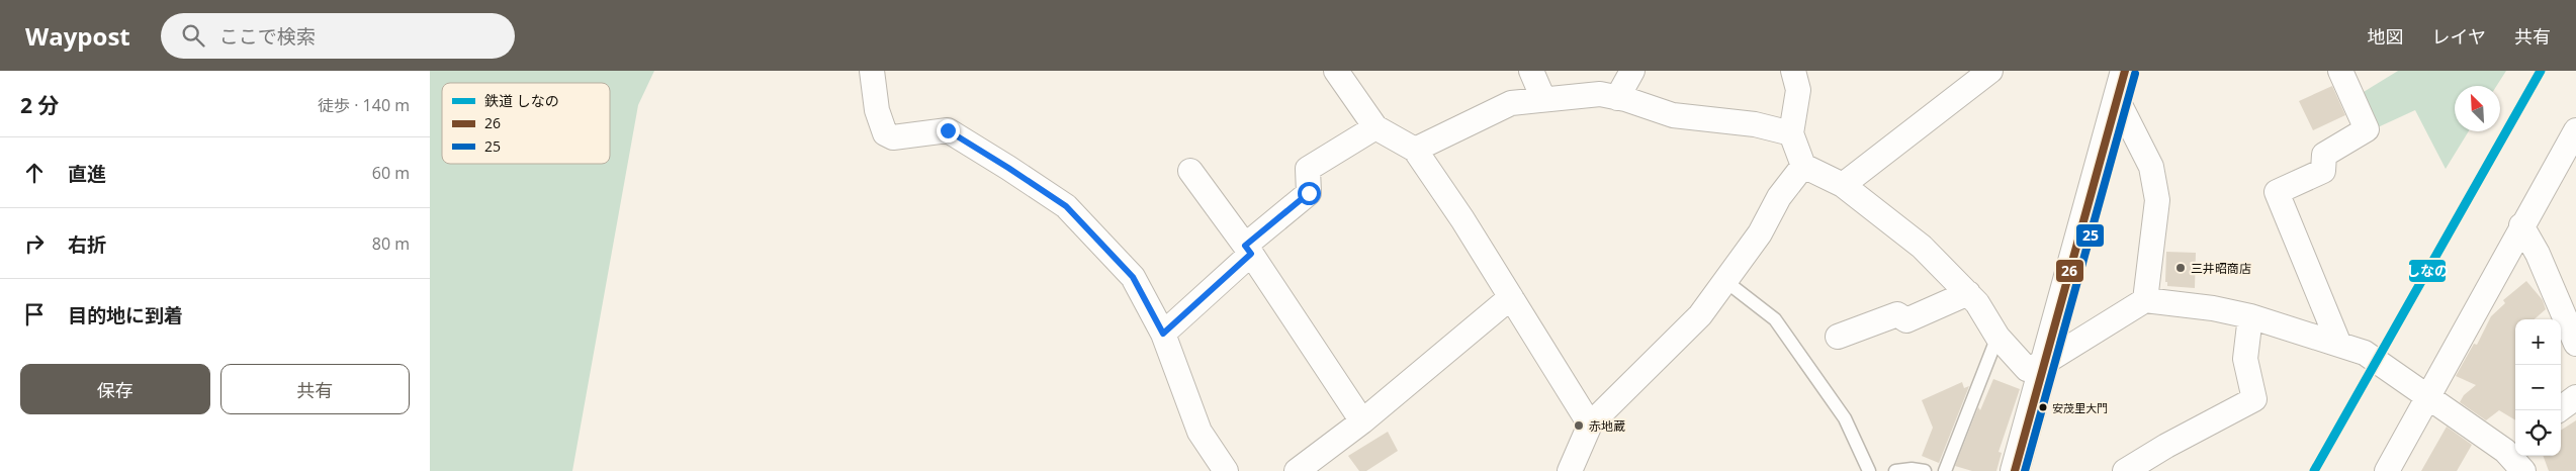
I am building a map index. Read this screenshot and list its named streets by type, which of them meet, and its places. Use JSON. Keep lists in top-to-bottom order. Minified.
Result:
{"places":["三井昭商店","安茂里大門","赤地蔵"],"lines":["rail line しなの","transit line 26","transit line 25"],"legend":["鉄道 しなの","26","25"],"north":"top left","page":{"header":"Waypost","search":"ここで検索","nav":["地図","レイヤ","共有"],"heading":["2 分","徒歩 · 140 m"],"list":[["直進","60 m"],["右折","80 m"],"目的地に到着"],"map_buttons":["+","−"],"buttons":["保存","共有"]}}
